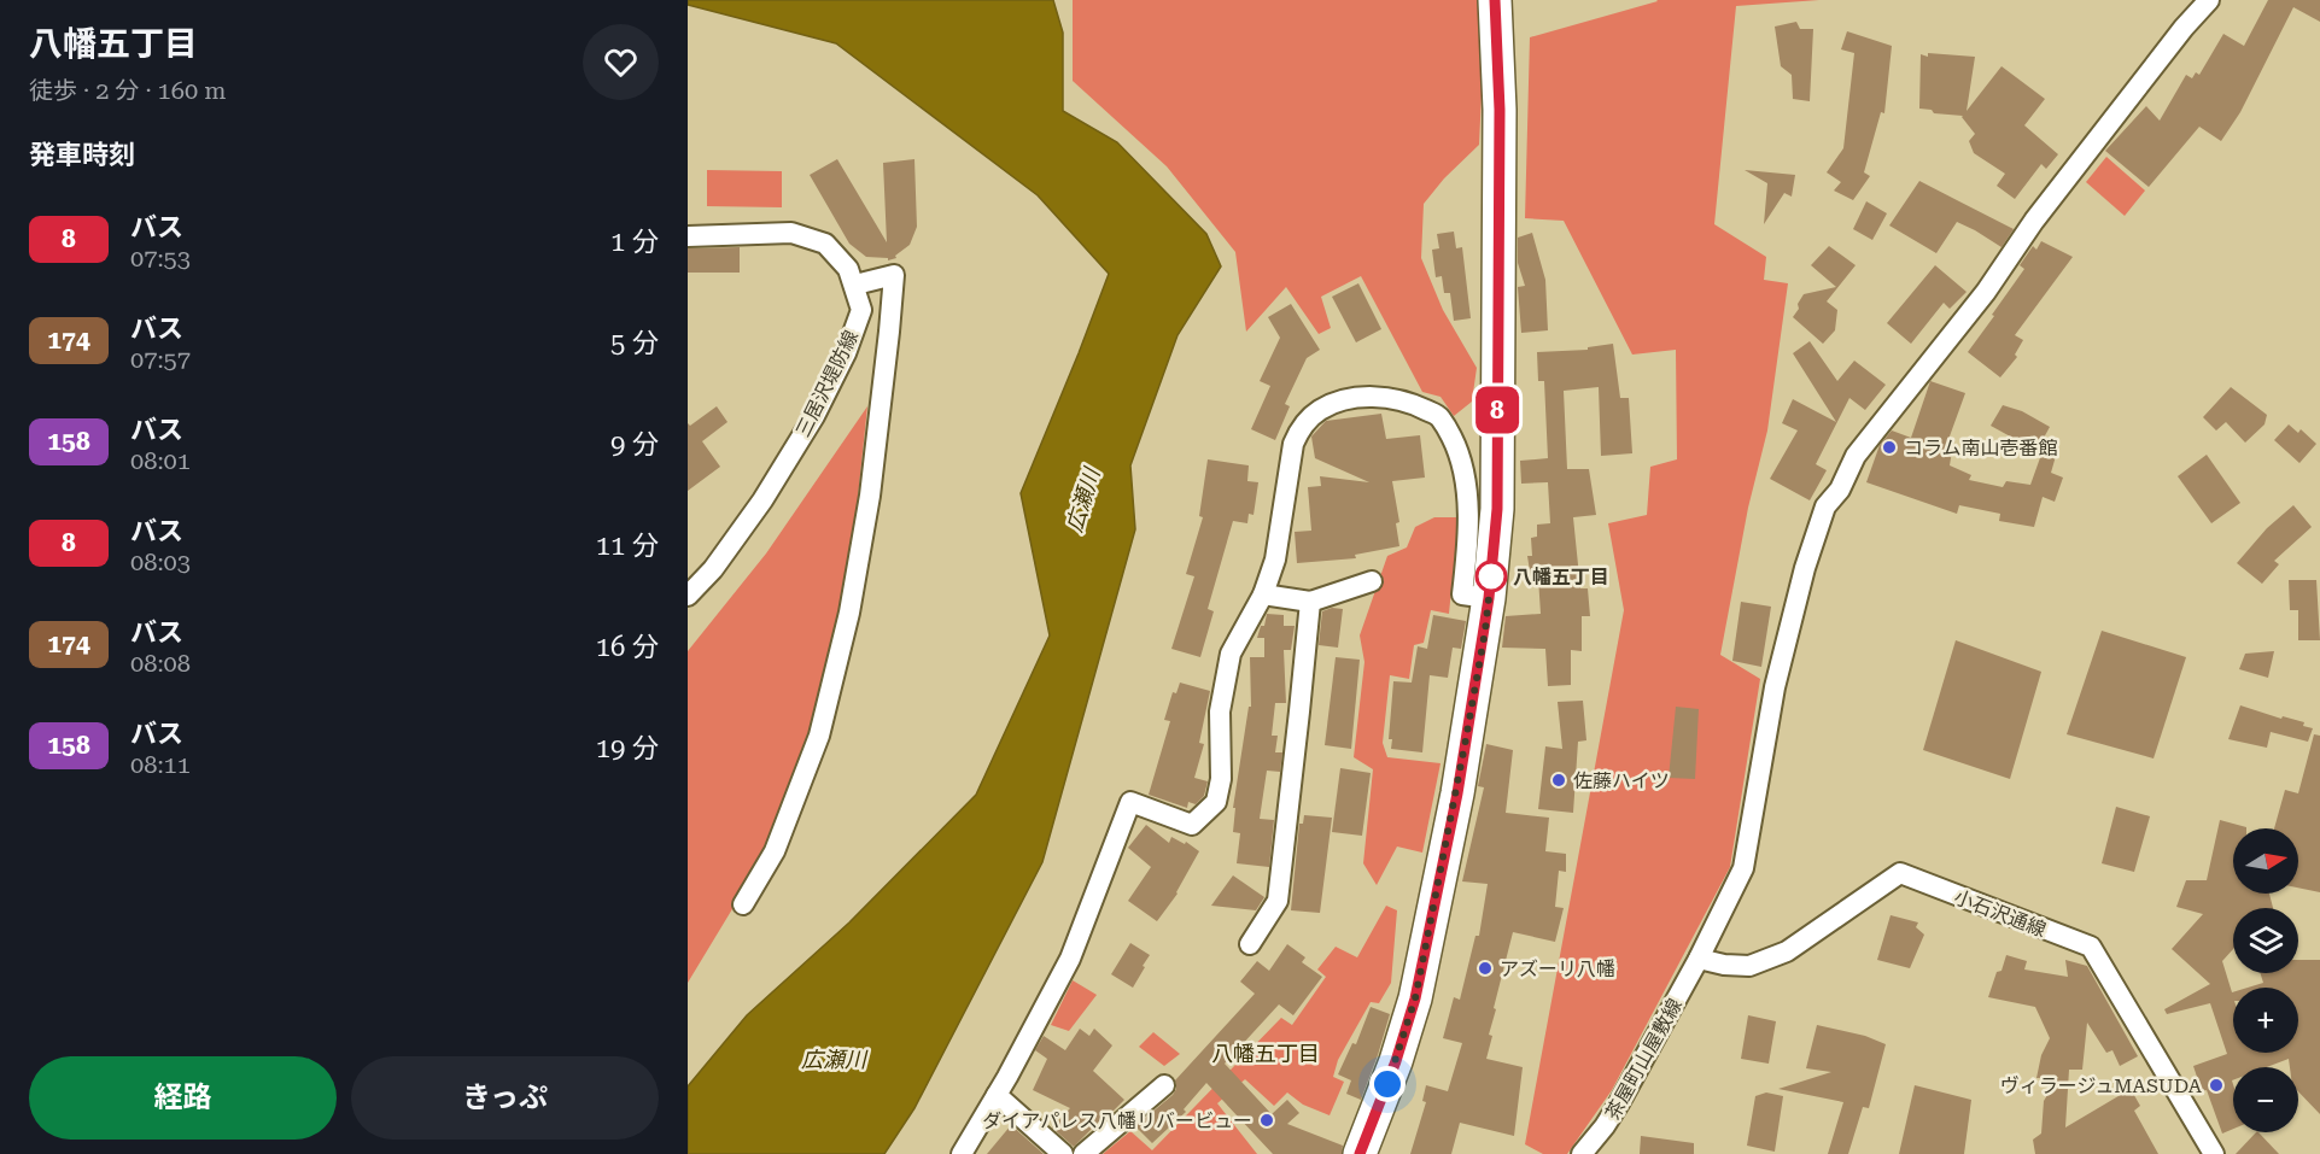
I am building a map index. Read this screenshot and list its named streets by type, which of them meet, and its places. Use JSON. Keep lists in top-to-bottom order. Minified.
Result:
{"streets":{"street":["三居沢堤防線","小石沢通線","茶屋町山屋敷線"]},"crossings":[["小石沢通線","茶屋町山屋敷線"]],"districts":["八幡五丁目"],"water":["広瀬川"],"places":["コラム南山壱番館","八幡五丁目","佐藤ハイツ","アズーリ八幡","ヴィラージュMASUDA","ダイアパレス八幡リバービュー"],"lines":["bus line 8"],"north":"right","page":{"heading":[["八幡五丁目","徒歩 · 2 分 · 160 m"],"発車時刻"],"on_map":"8","list":[{"mark":"8","name":"バス","note":"07:53","value":"1 分"},{"mark":"174","name":"バス","note":"07:57","value":"5 分"},{"mark":"158","name":"バス","note":"08:01","value":"9 分"},{"mark":"8","name":"バス","note":"08:03","value":"11 分"},{"mark":"174","name":"バス","note":"08:08","value":"16 分"},{"mark":"158","name":"バス","note":"08:11","value":"19 分"}],"map_buttons":["+","−"],"buttons":["経路","きっぷ"]}}
